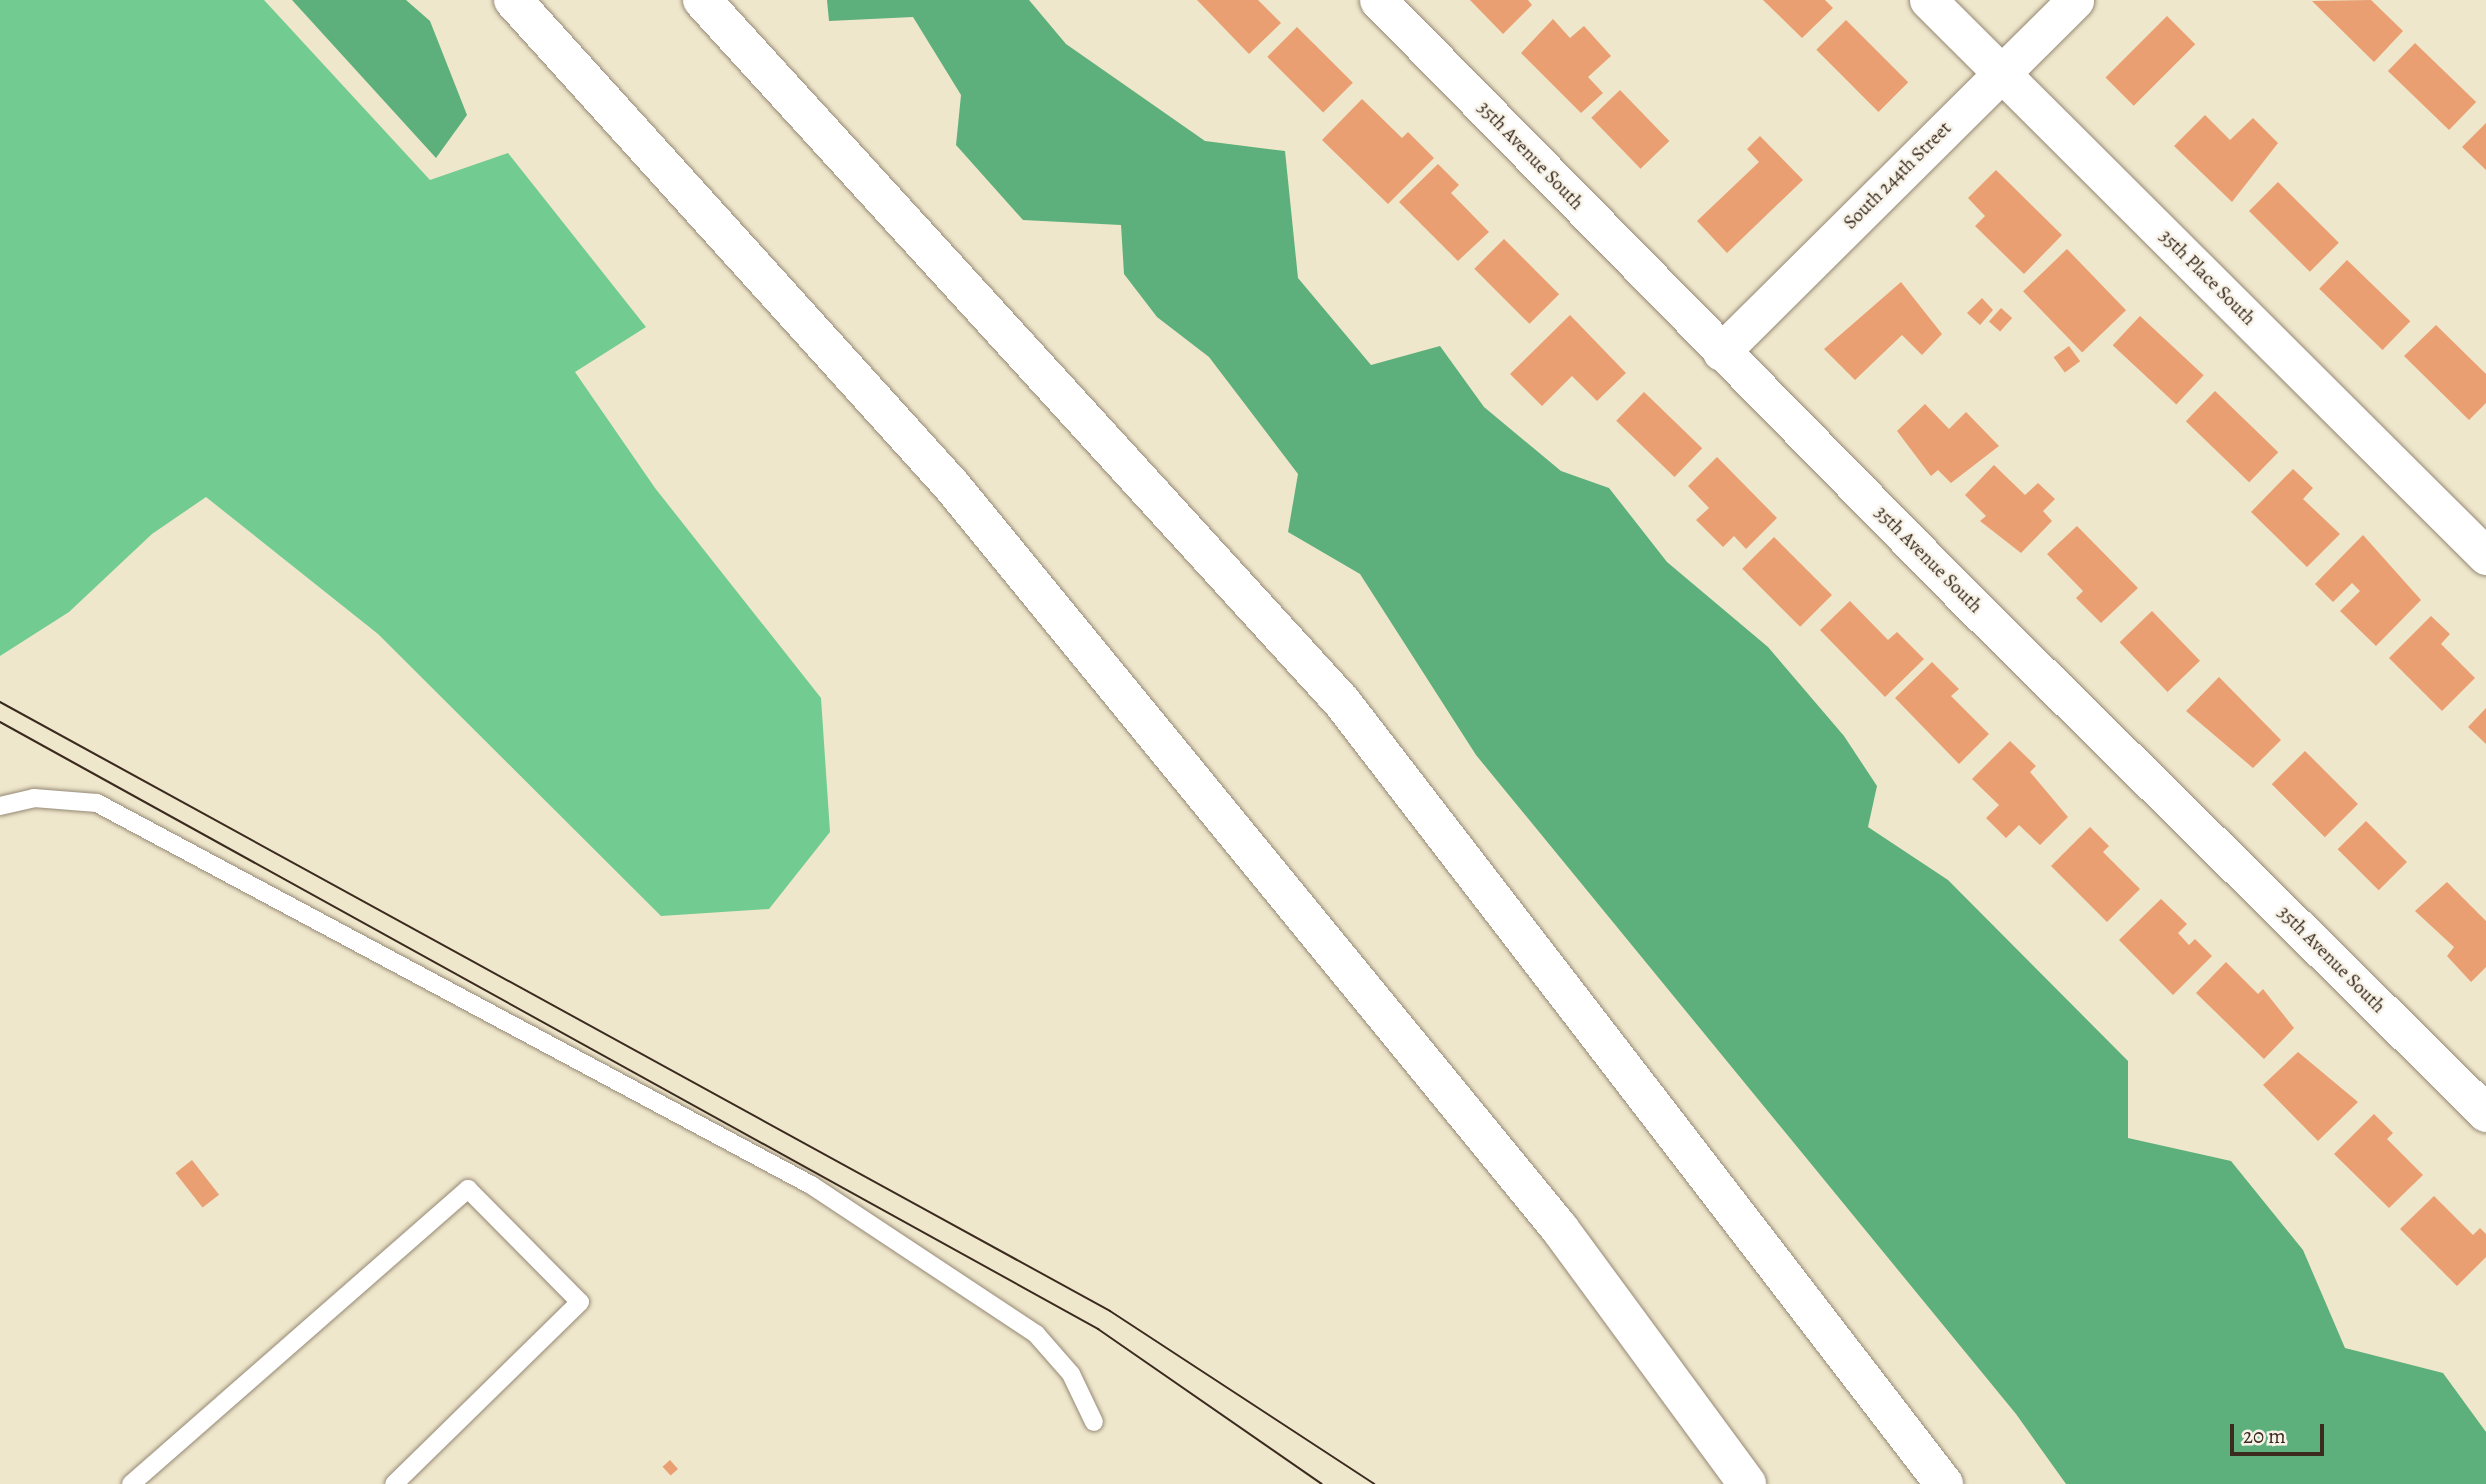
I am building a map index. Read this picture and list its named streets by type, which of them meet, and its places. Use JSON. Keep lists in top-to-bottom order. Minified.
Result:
{"streets":{"street":["35th Avenue South","South 244th Street","35th Place South"]},"crossings":[["35th Avenue South","South 244th Street"],["South 244th Street","35th Place South"]],"scale_bar":"20 m"}
